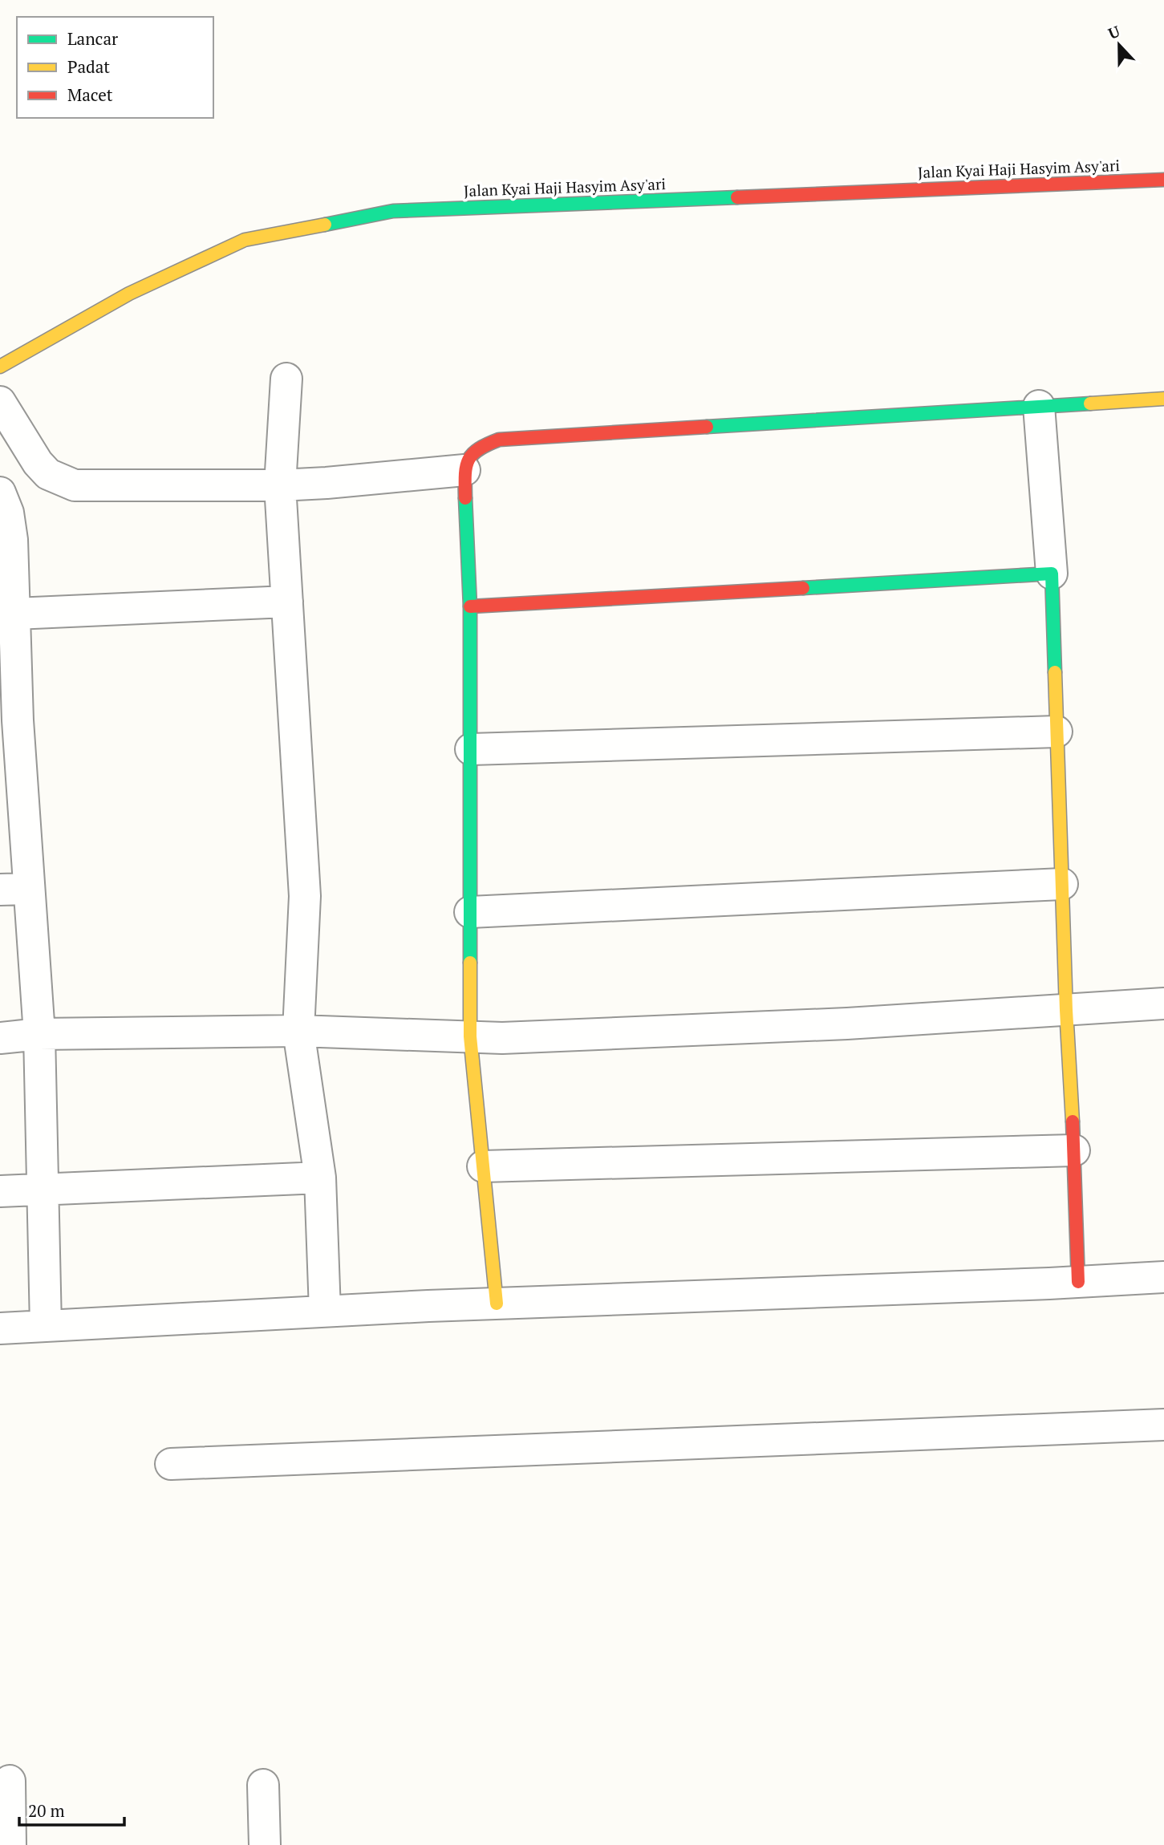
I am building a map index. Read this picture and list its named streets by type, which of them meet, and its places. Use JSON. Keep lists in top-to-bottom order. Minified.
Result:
{"streets":{"main road":["Jalan Kyai Haji Hasyim Asy'ari"]},"legend":["Lancar","Padat","Macet"],"scale_bar":"20 m","north":"top"}
